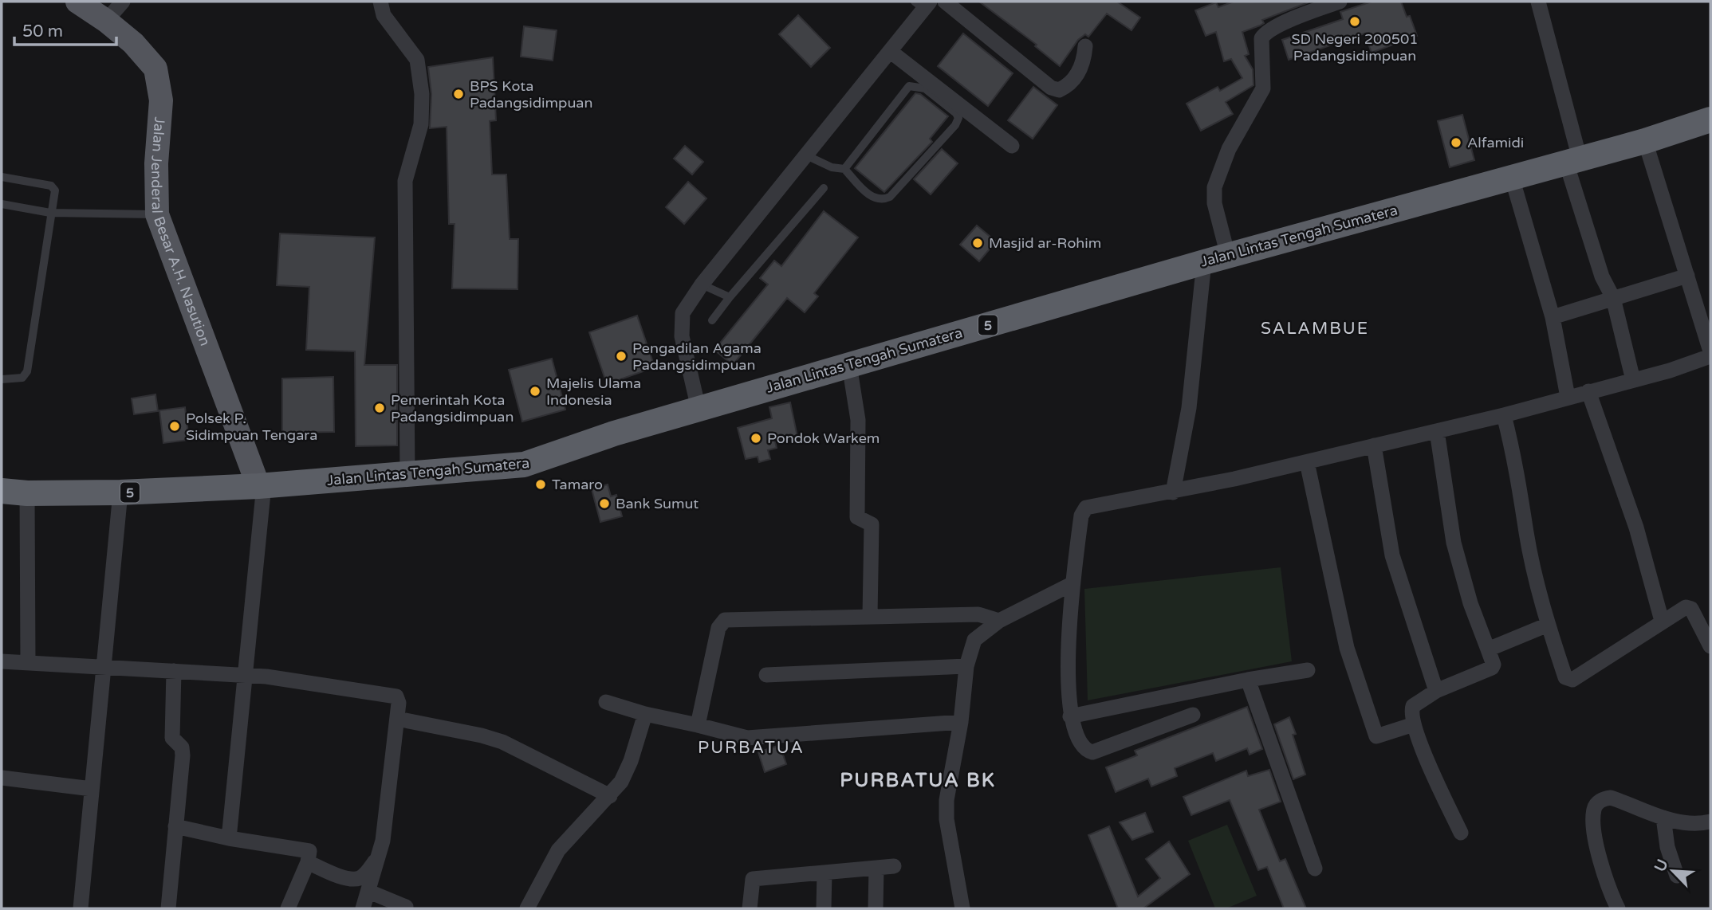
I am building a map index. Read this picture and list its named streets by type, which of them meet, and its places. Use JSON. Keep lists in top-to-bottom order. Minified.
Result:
{"streets":{"highway":["Jalan Lintas Tengah Sumatera","5"],"main road":["Jalan Jenderal Besar A.H. Nasution"]},"crossings":[["Jalan Jenderal Besar A.H. Nasution","Jalan Lintas Tengah Sumatera"]],"districts":["SALAMBUE","PURBATUA","PURBATUA BK"],"places":["SD Negeri 200501 Padangsidimpuan","BPS Kota Padangsidimpuan","Alfamidi","Masjid ar-Rohim","Pengadilan Agama Padangsidimpuan","Majelis Ulama Indonesia","Pemerintah Kota Padangsidimpuan","Polsek P. Sidimpuan Tengara","Pondok Warkem","Tamaro","Bank Sumut"],"scale_bar":"50 m","north":"top left"}
